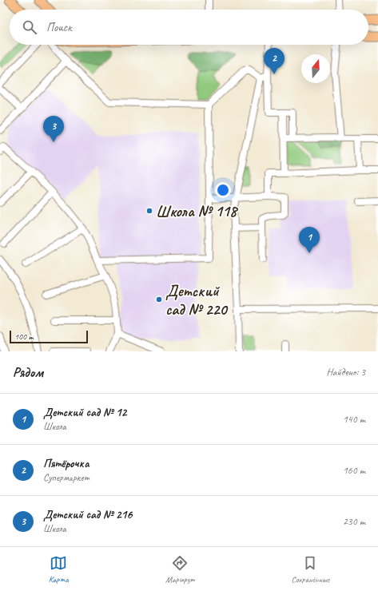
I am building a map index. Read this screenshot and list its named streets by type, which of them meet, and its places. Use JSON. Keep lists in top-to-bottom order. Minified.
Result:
{"places":["Школа № 118","Детский сад № 220"],"scale_bar":"100 m","north":"top","page":{"search":"Поиск","pins":["2","3","1"],"scale":"100 m","heading":["Рядом","Найдено: 3"],"list":[{"mark":"1","name":"Детский сад № 12","note":"Школа","value":"140 m"},{"mark":"2","name":"Пятёрочка","note":"Супермаркет","value":"160 m"},{"mark":"3","name":"Детский сад № 216","note":"Школа","value":"230 m"}],"nav":["Карта","Маршрут","Сохранённые"]}}
